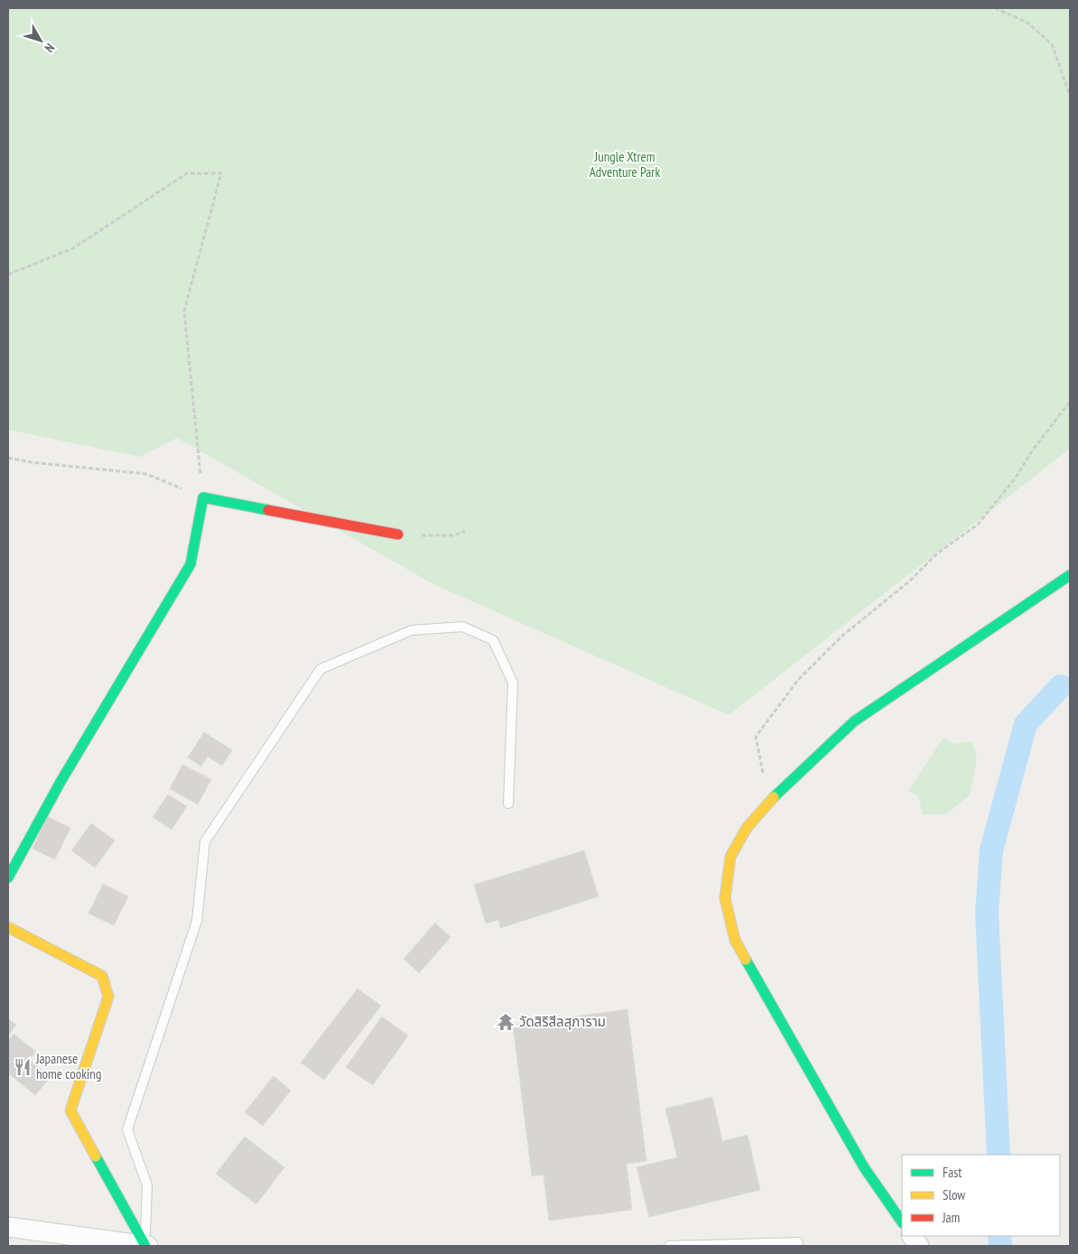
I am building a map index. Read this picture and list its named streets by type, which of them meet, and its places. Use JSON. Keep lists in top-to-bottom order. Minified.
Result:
{"parks":["Jungle Xtrem Adventure Park"],"places":{"temple":["วัดสิริสีลสุภาราม"],"restaurant":["Japanese home cooking"]},"legend":["Fast","Slow","Jam"],"north":"bottom right"}
